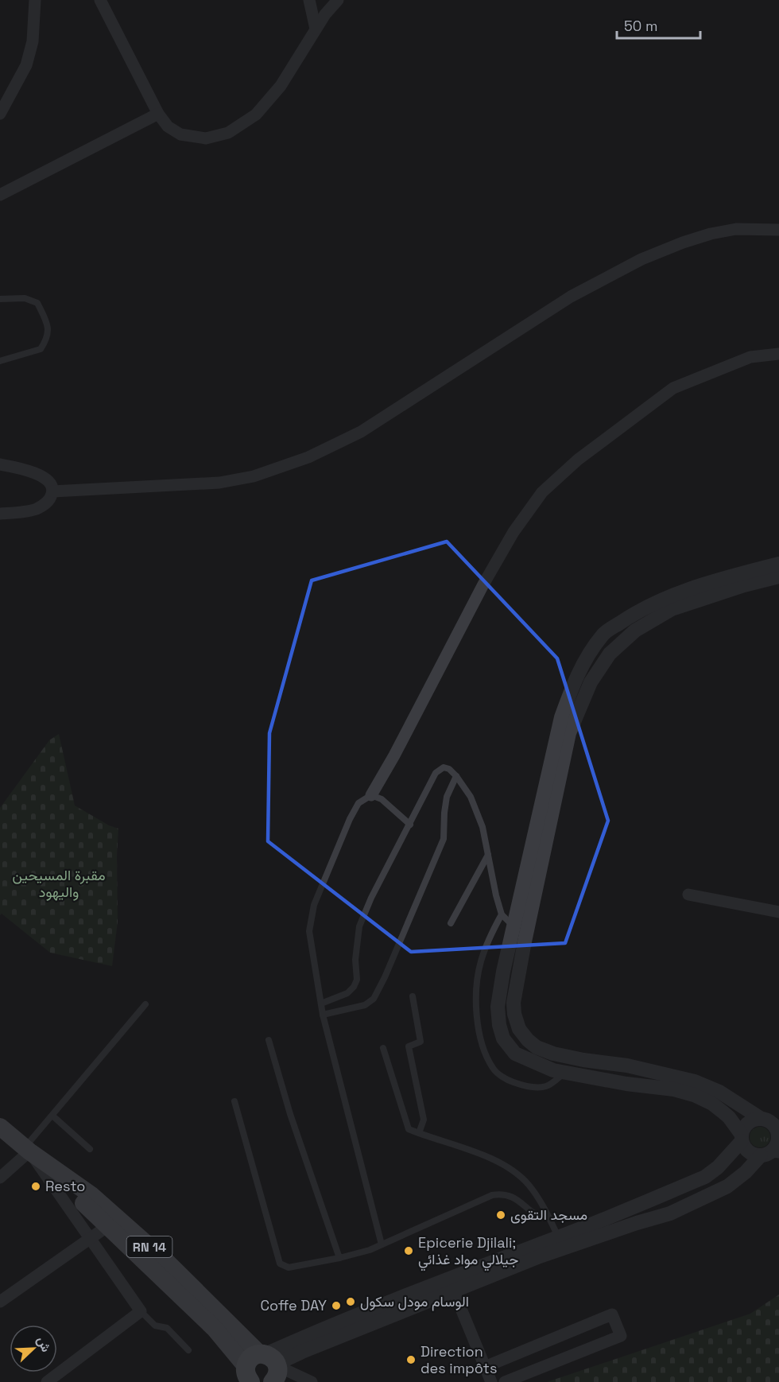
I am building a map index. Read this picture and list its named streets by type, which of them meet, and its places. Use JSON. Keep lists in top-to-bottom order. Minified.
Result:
{"streets":{"main road":["RN 14"]},"parks":["مقبرة المسيحين واليهود"],"places":["Resto","مسجد التقوى","Epicerie Djilali; جيلالي مواد غذائي","الوسام مودل سكول","Coffe DAY","Direction des impôts"],"scale_bar":"50 m","north":"top right"}
